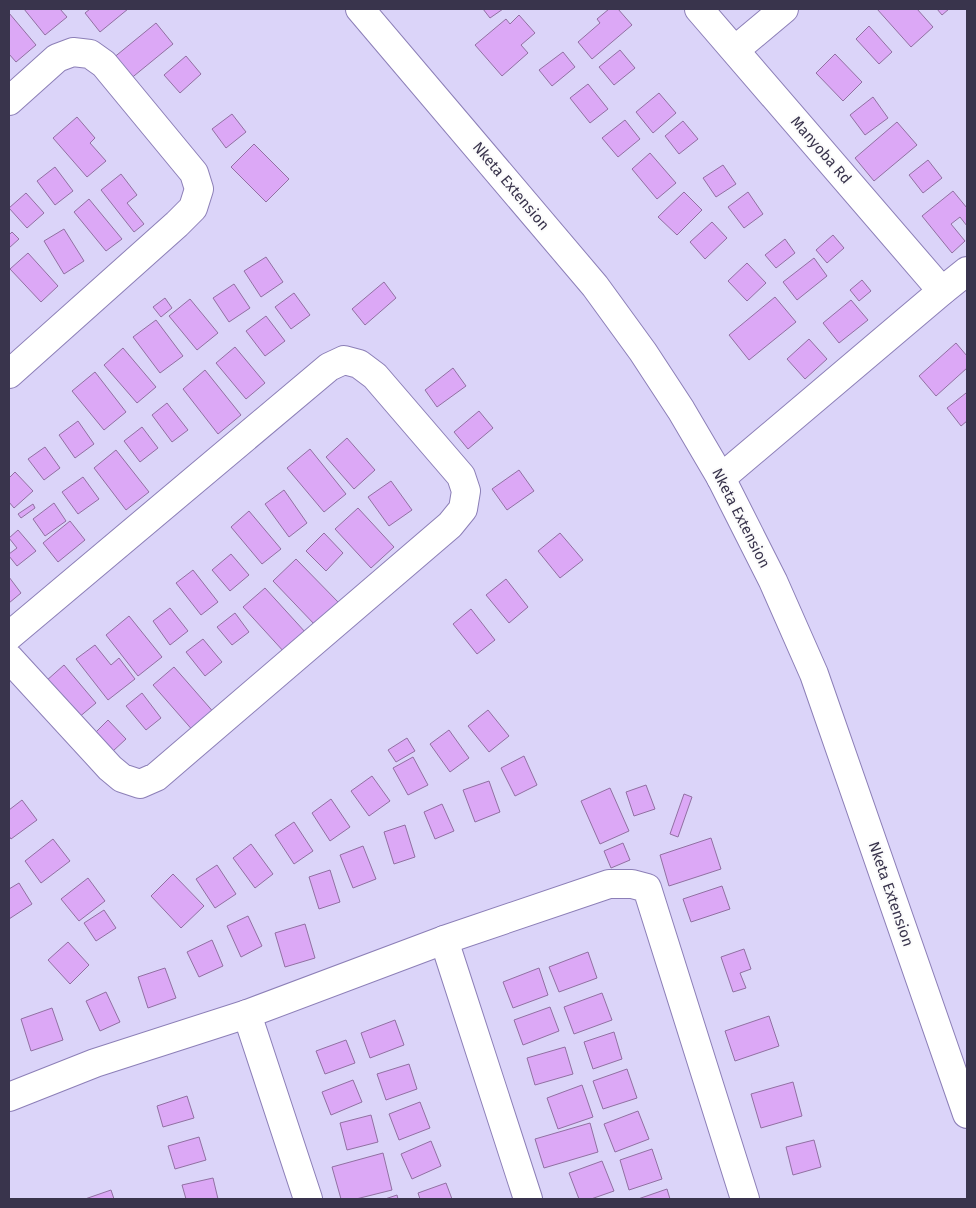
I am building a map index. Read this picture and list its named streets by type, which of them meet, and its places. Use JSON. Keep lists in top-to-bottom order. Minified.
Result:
{"streets":{"street":["Manyoba Rd","Nketa Extension"]}}
